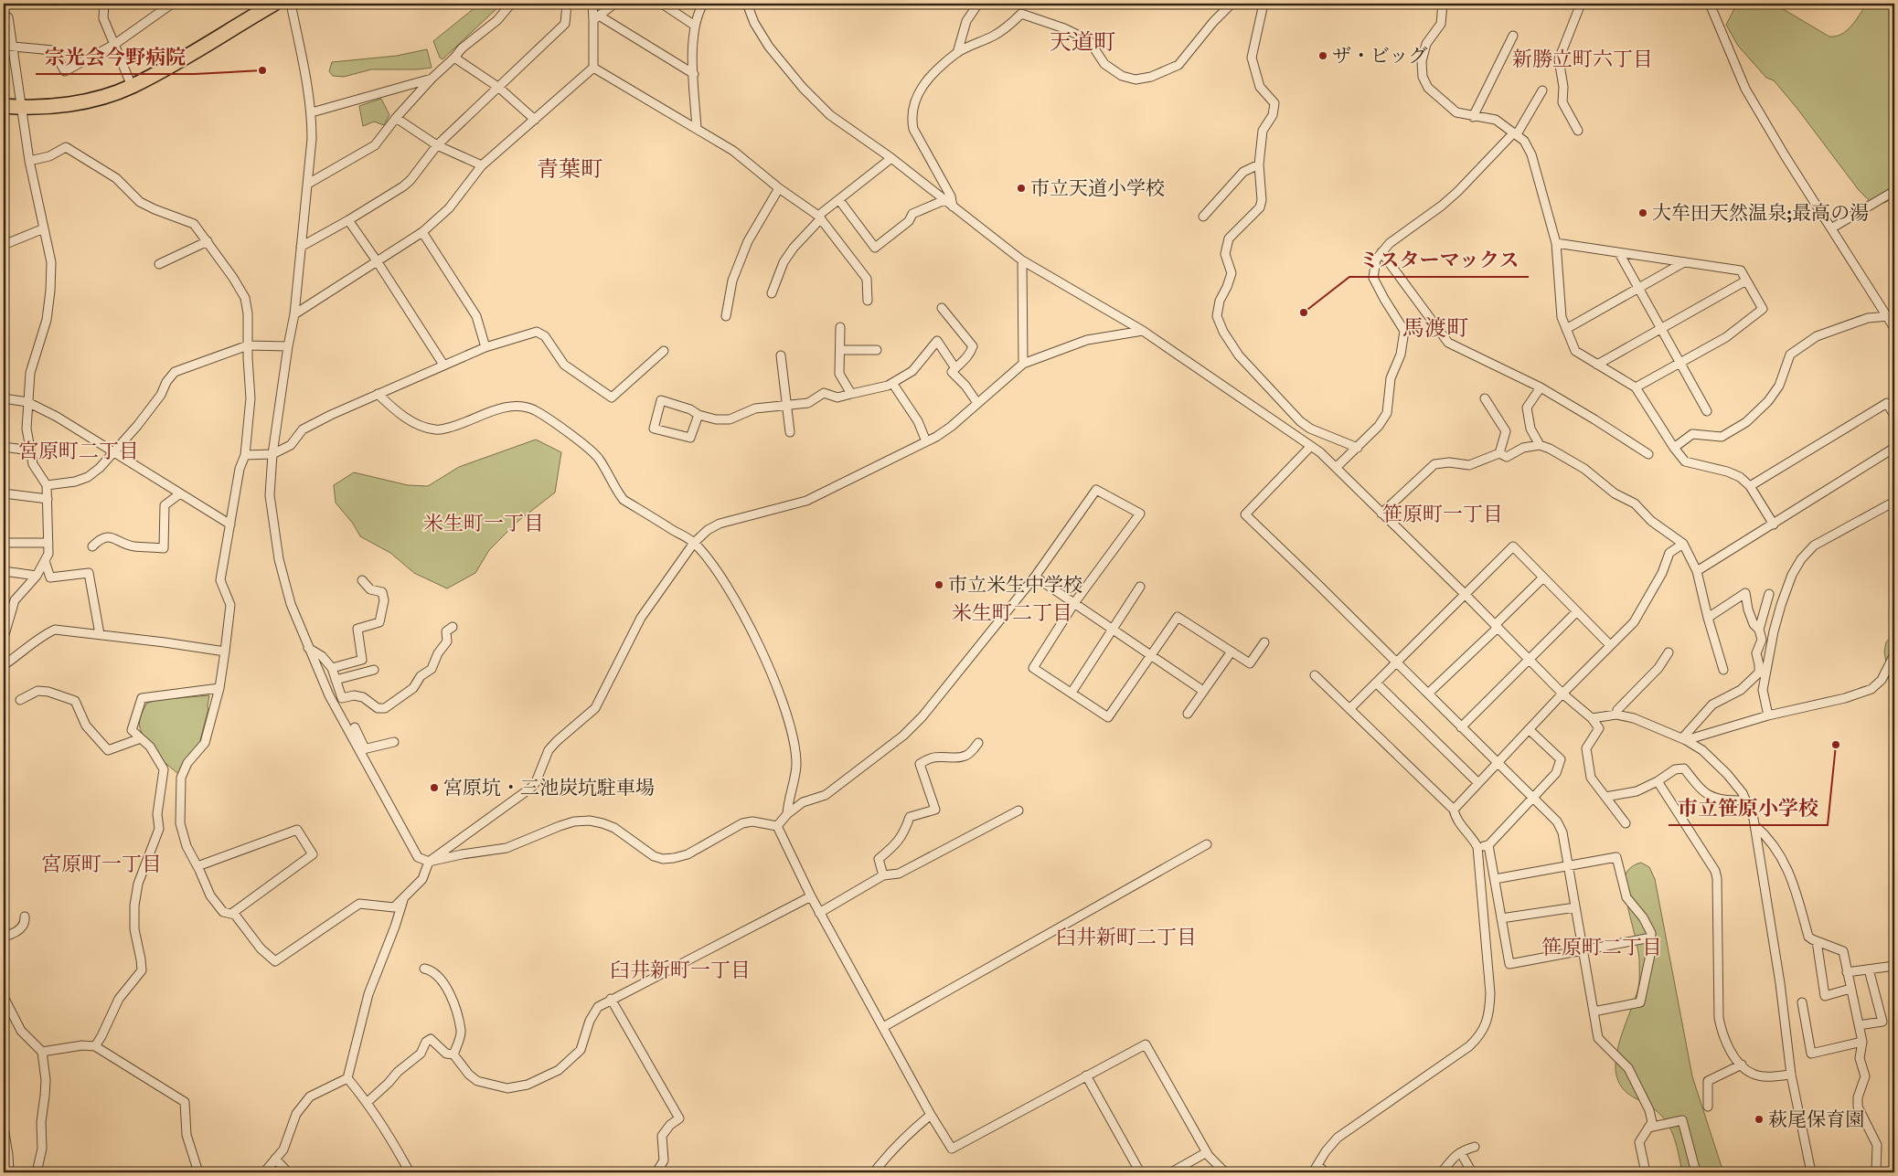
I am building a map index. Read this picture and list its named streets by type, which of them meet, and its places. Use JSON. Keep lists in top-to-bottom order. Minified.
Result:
{"districts":["天道町","新勝立町六丁目","青葉町","馬渡町","宮原町二丁目","笹原町一丁目","米生町一丁目","米生町二丁目","宮原町一丁目","臼井新町二丁目","笹原町二丁目","臼井新町一丁目"],"places":["ザ・ビッグ","宗光会今野病院","市立天道小学校","大牟田天然温泉;最高の湯","ミスターマックス","市立米生中学校","市立笹原小学校","宮原坑・三池炭坑駐車場","萩尾保育園"]}
